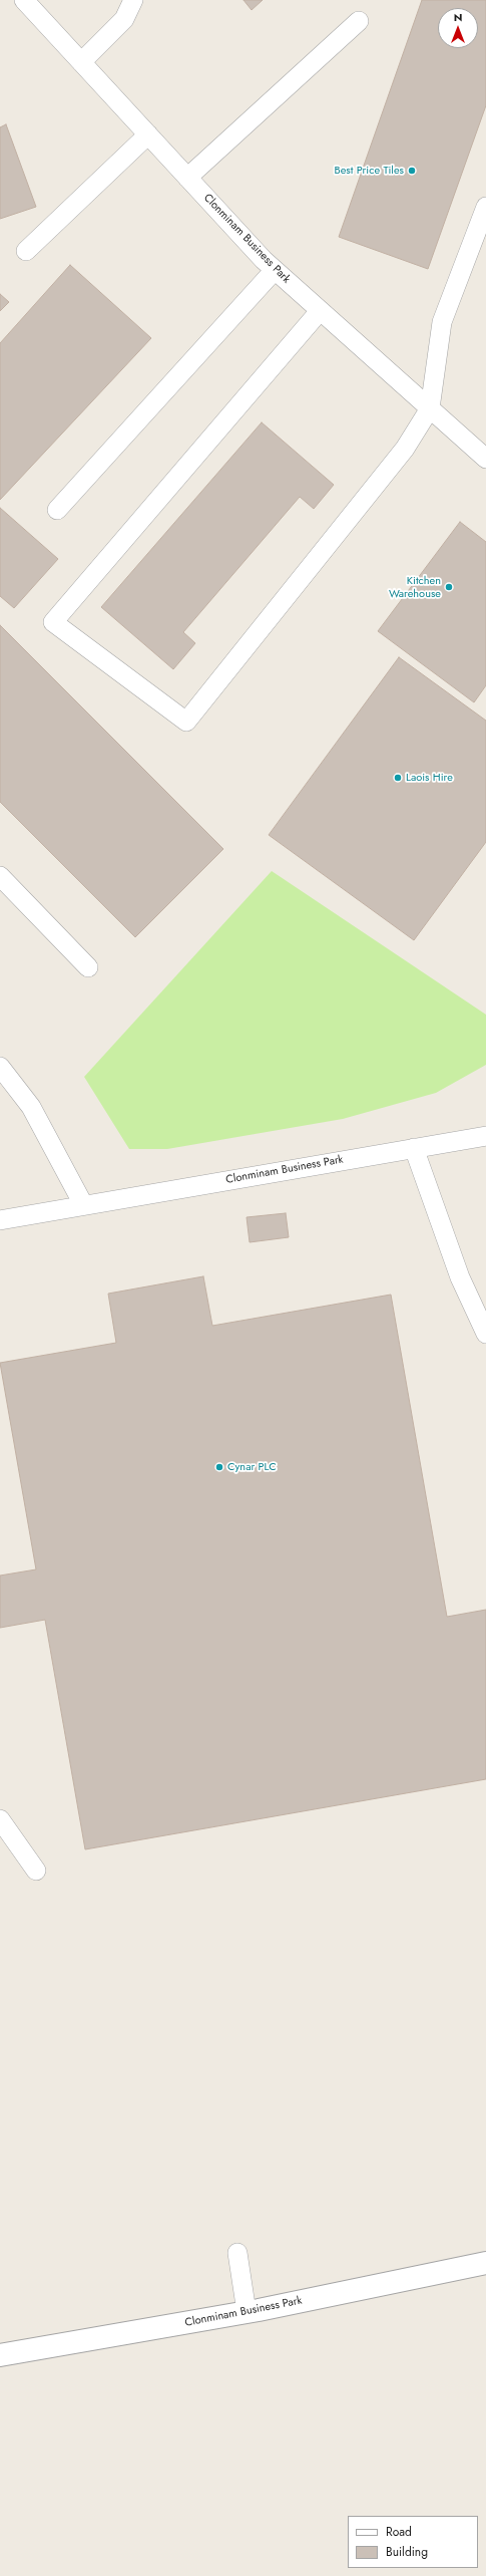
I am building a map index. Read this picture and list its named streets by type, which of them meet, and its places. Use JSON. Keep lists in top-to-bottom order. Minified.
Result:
{"streets":{"street":["Clonminam Business Park"]},"places":["Best Price Tiles","Kitchen Warehouse","Laois Hire","Cynar PLC"],"legend":["Road","Building"],"north":"top"}
